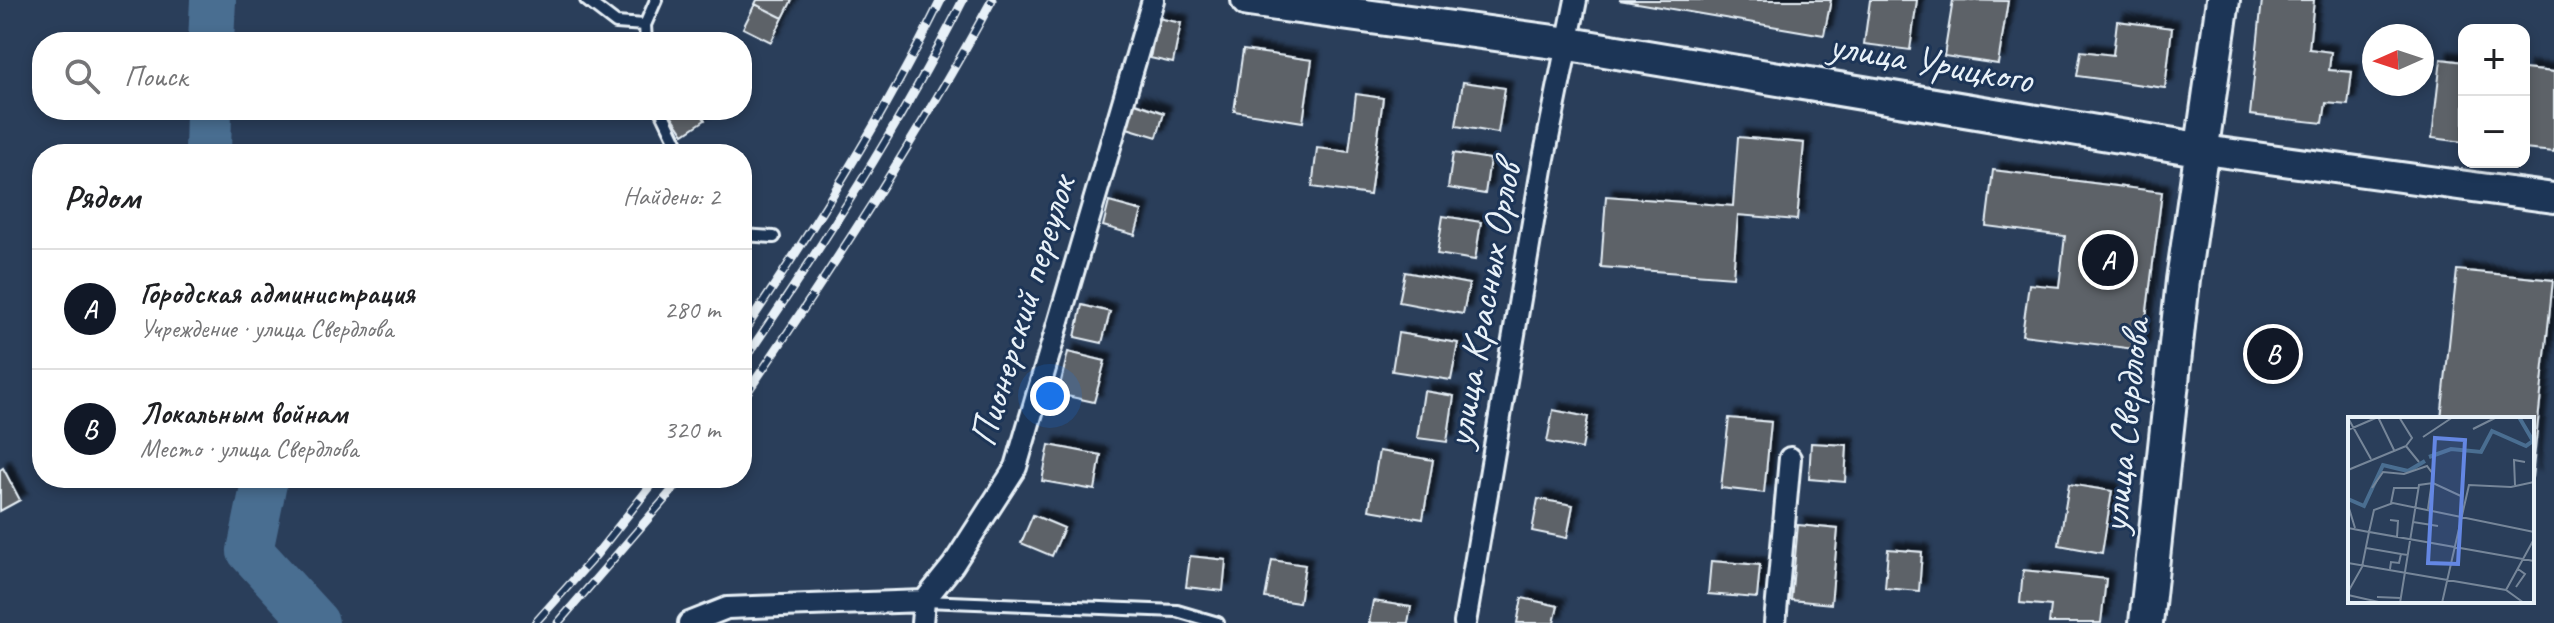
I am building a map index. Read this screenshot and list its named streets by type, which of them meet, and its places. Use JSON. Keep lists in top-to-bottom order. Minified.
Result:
{"streets":{"main road":["улица Урицкого","улица Свердлова"],"street":["улица Красных Орлов","Пионерский переулок"]},"crossings":[["улица Урицкого","улица Красных Орлов"],["улица Урицкого","улица Свердлова"]],"north":"left","page":{"map_buttons":["+","−"],"search":"Поиск","heading":["Рядом","Найдено: 2"],"pins":["A","B"],"list":[{"mark":"A","name":"Городская администрация","note":"Учреждение · улица Свердлова","value":"280 m"},{"mark":"B","name":"Локальным войнам","note":"Место · улица Свердлова","value":"320 m"}]}}
